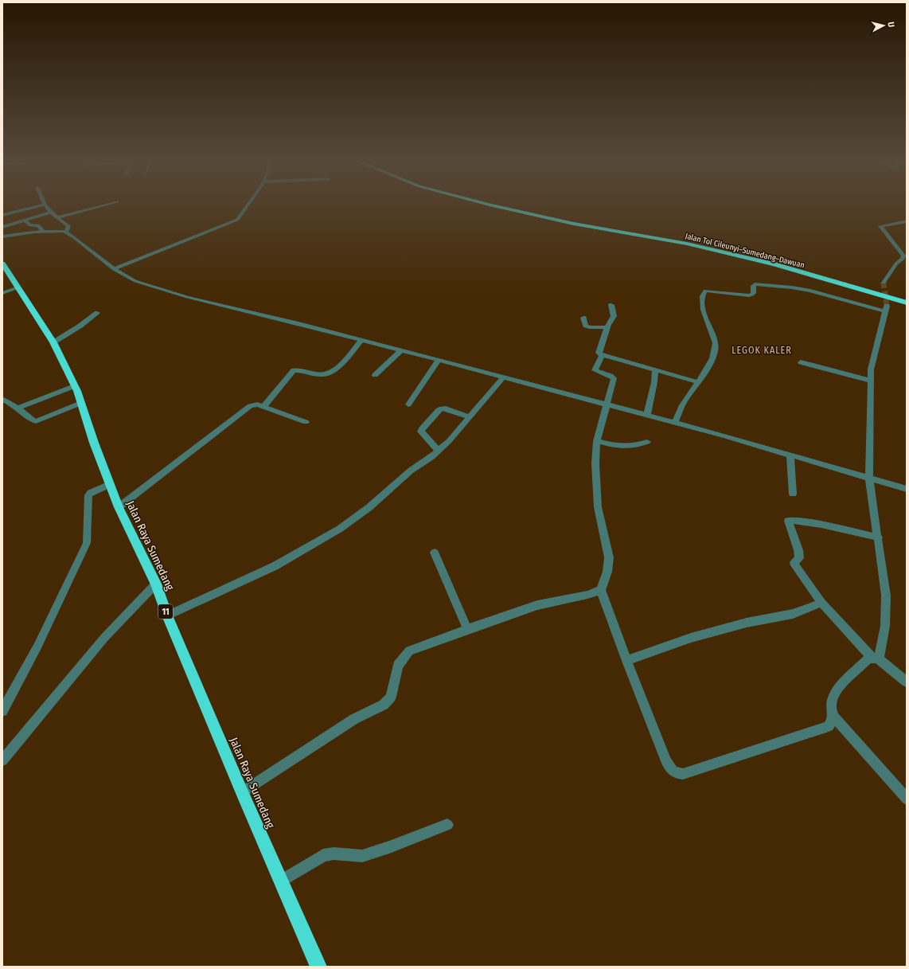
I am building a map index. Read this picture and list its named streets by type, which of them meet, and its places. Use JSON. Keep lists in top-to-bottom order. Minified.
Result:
{"streets":{"highway":["Jalan Tol Cileunyi–Sumedang–Dawuan","Jalan Raya Sumedang","11"]},"districts":["LEGOK KALER"],"north":"right"}
